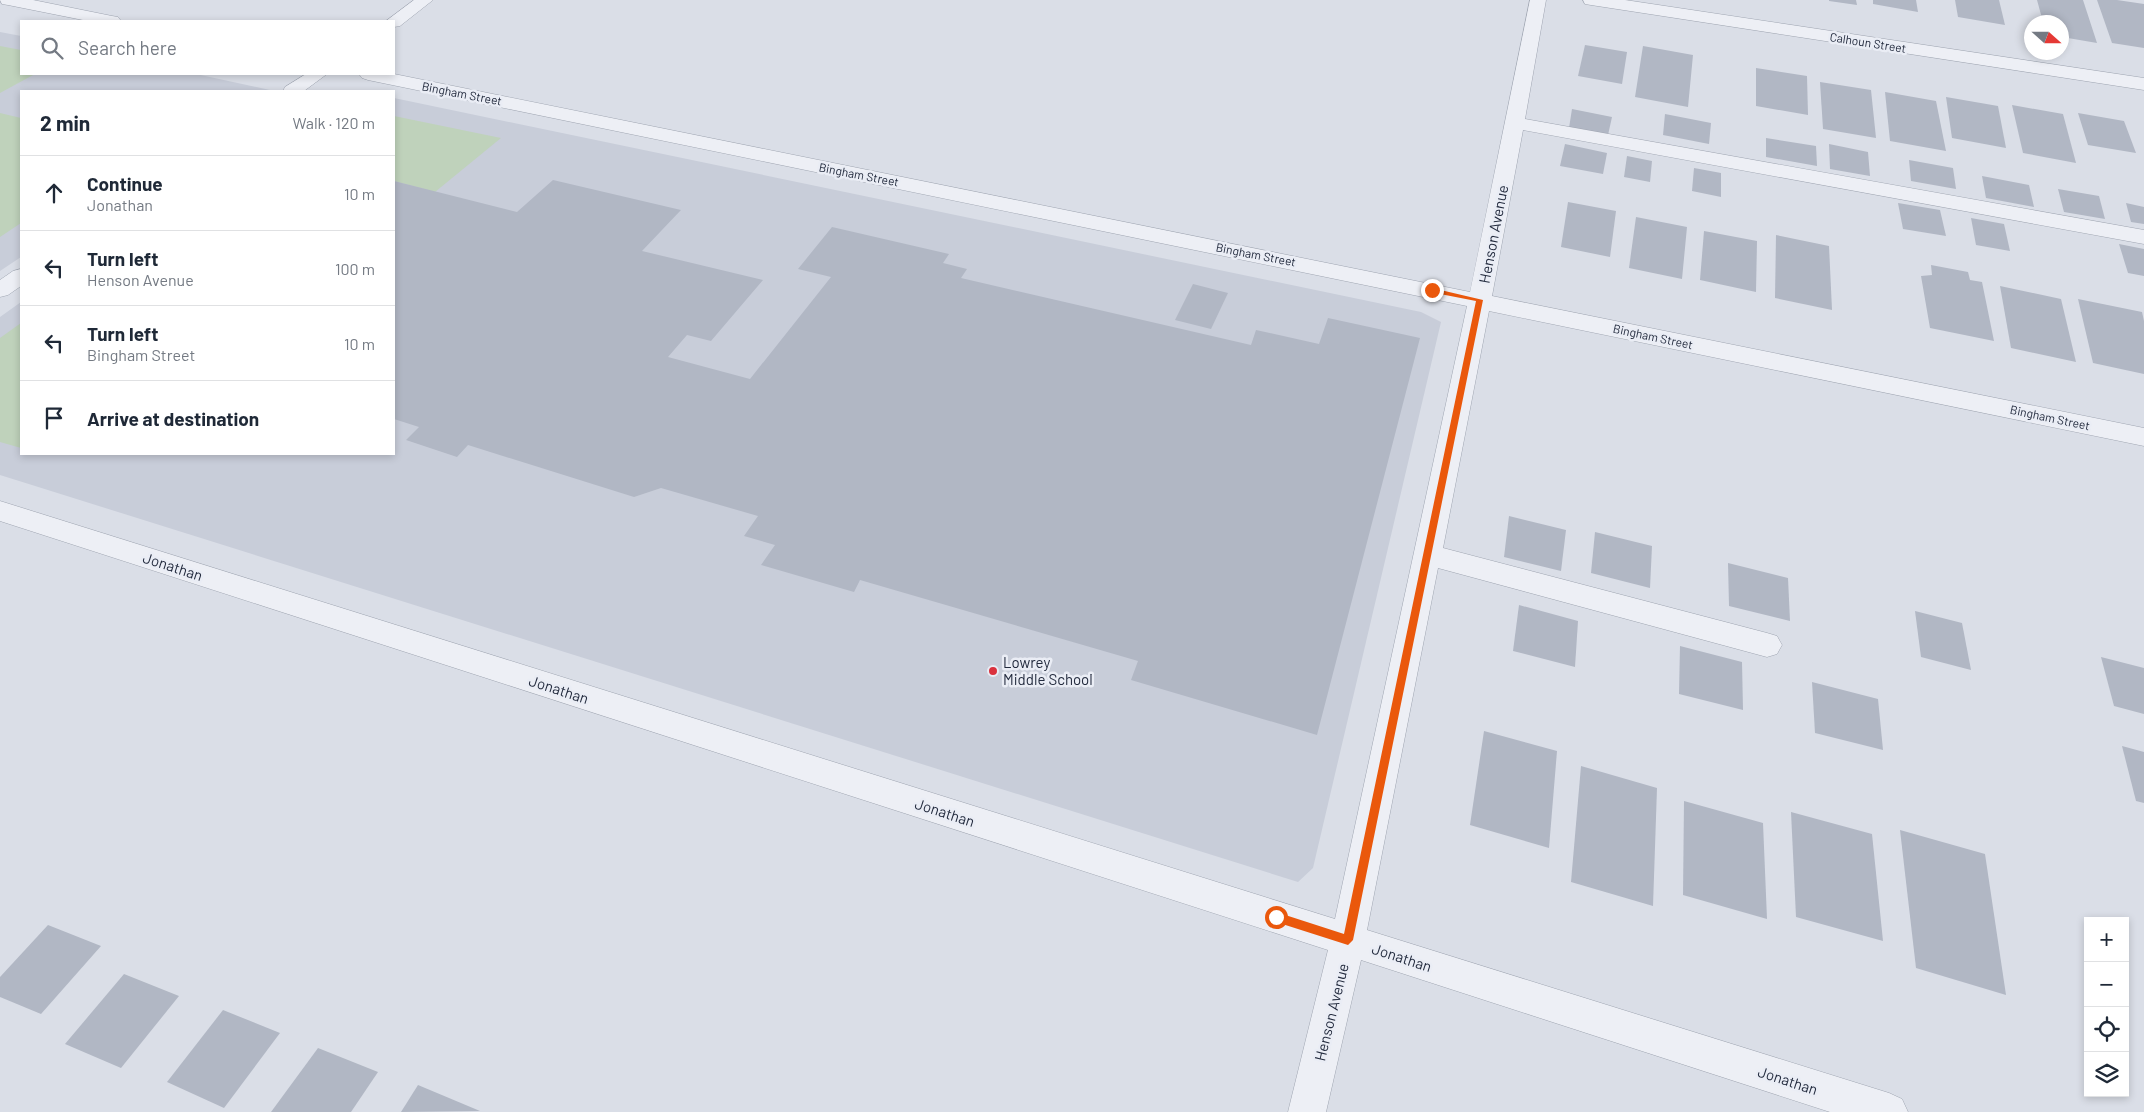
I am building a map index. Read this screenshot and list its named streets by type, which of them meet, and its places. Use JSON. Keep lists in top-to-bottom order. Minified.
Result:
{"streets":{"street":["Calhoun Street","Bingham Street","Henson Avenue","Jonathan"]},"crossings":[["Bingham Street","Henson Avenue"],["Henson Avenue","Jonathan"]],"places":["Lowrey Middle School"],"north":"right","page":{"search":"Search here","heading":["2 min","Walk · 120 m"],"list":[["Continue","Jonathan","10 m"],["Turn left","Henson Avenue","100 m"],["Turn left","Bingham Street","10 m"],"Arrive at destination"],"map_buttons":["+","−"]}}
